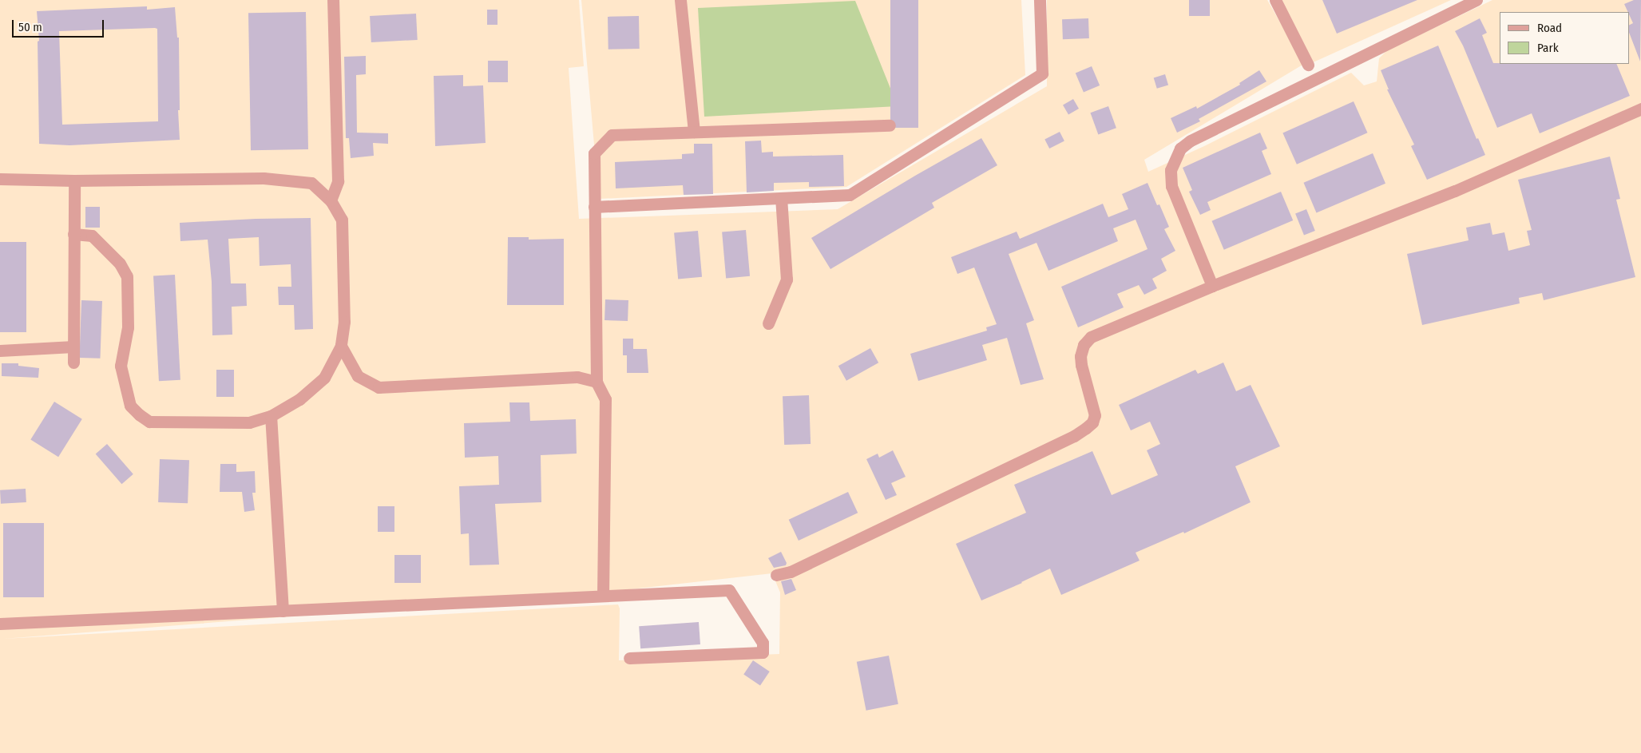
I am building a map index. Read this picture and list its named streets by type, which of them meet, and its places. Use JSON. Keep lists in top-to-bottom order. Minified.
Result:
{"legend":["Road","Park"],"scale_bar":"50 m"}
